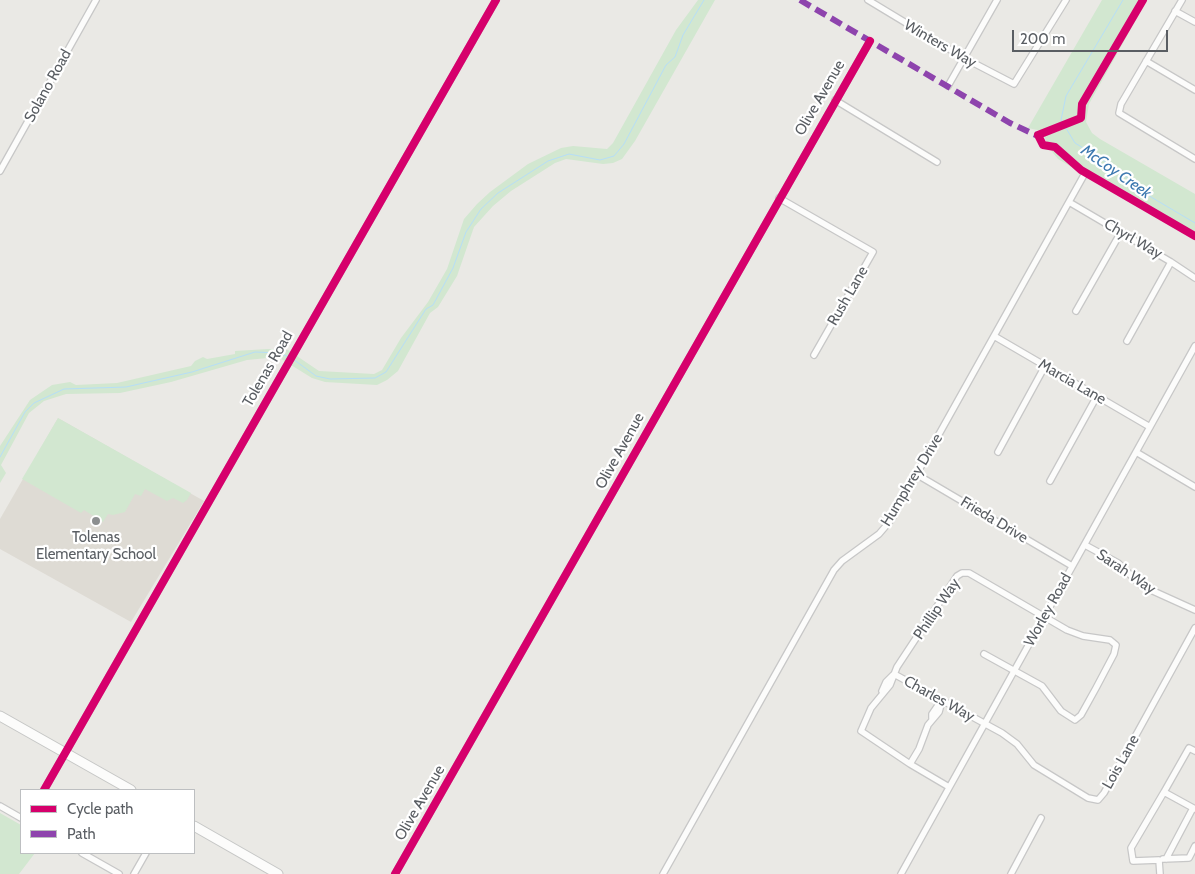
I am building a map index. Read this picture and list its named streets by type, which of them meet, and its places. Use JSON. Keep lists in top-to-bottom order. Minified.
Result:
{"streets":{"street":["Winters Way","Solano Road","Olive Avenue","Chyrl Way","Rush Lane","Tolenas Road","Marcia Lane","Humphrey Drive","Frieda Drive","Sarah Way","Phillip Way","Worley Road","Charles Way","Lois Lane"]},"crossings":[["Olive Avenue","Rush Lane"],["Chyrl Way","Humphrey Drive"],["Marcia Lane","Humphrey Drive"],["Marcia Lane","Worley Road"],["Humphrey Drive","Frieda Drive"],["Frieda Drive","Worley Road"],["Sarah Way","Worley Road"],["Phillip Way","Worley Road"],["Phillip Way","Charles Way"],["Worley Road","Charles Way"],["Worley Road","Lois Lane"],["Charles Way","Lois Lane"]],"water":["McCoy Creek"],"places":["Tolenas Elementary School"],"legend":["Cycle path","Path"],"scale_bar":"200 m"}
